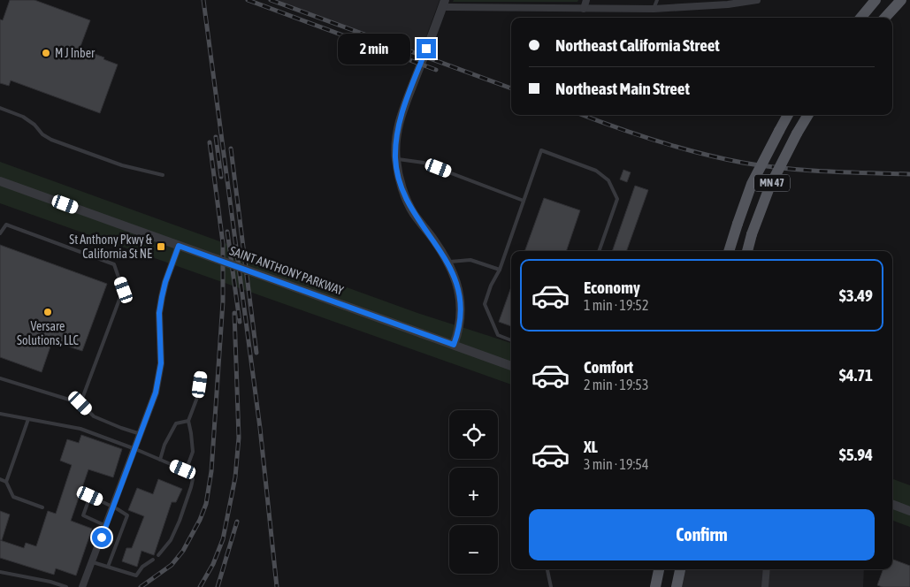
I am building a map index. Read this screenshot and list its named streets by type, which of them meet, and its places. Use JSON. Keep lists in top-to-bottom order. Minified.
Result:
{"streets":{"main road":["MN 47"],"street":["SAINT ANTHONY PARKWAY"]},"places":{"other":["M J Inber","Versare Solutions, LLC"],"transit":["St Anthony Pkwy & California St NE"]},"page":{"banner":["Northeast California Street","Northeast Main Street"],"bubble":"2 min","list":[{"name":"Economy","note":"1 min · 19:52","value":"$3.49"},{"name":"Comfort","note":"2 min · 19:53","value":"$4.71"},{"name":"XL","note":"3 min · 19:54","value":"$5.94"}],"map_buttons":["+","−"],"buttons":"Confirm"}}
